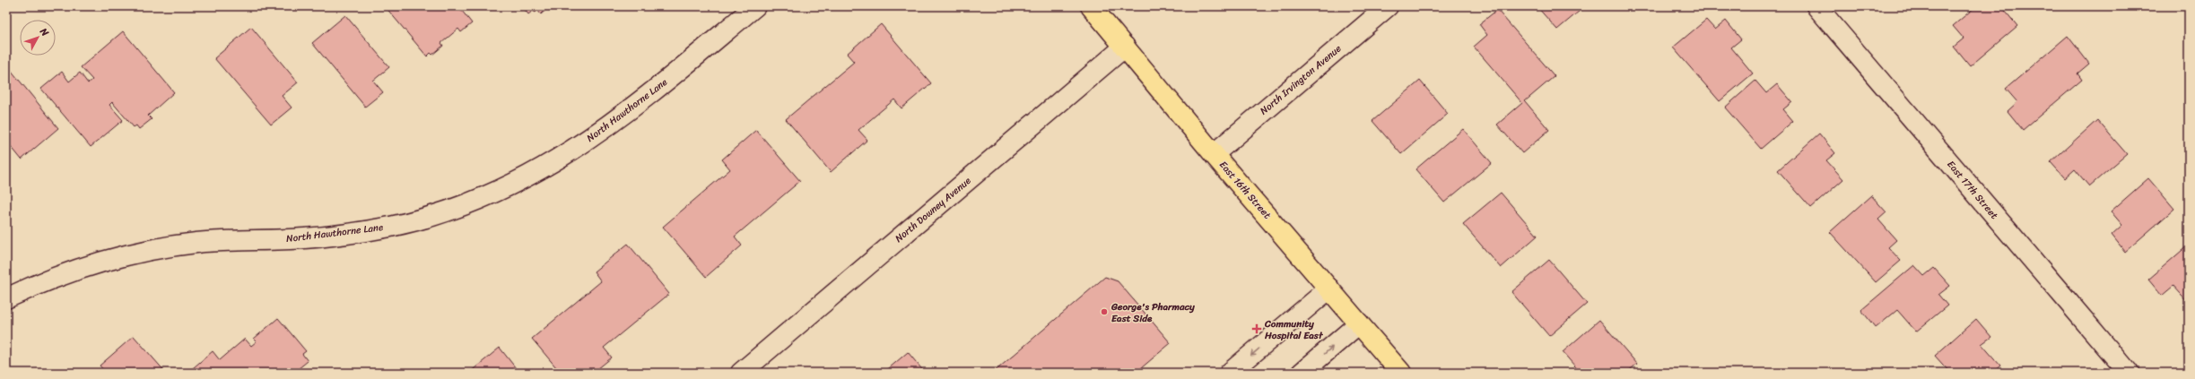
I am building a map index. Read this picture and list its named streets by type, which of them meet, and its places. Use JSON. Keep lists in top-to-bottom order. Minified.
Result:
{"streets":{"main road":["East 16th Street"],"street":["North Irvington Avenue","North Hawthorne Lane","East 17th Street","North Downey Avenue"]},"crossings":[["North Irvington Avenue","East 16th Street"],["East 16th Street","North Downey Avenue"]],"places":{"other":["George's Pharmacy East Side"],"health":["Community Hospital East"]},"north":"top right"}
